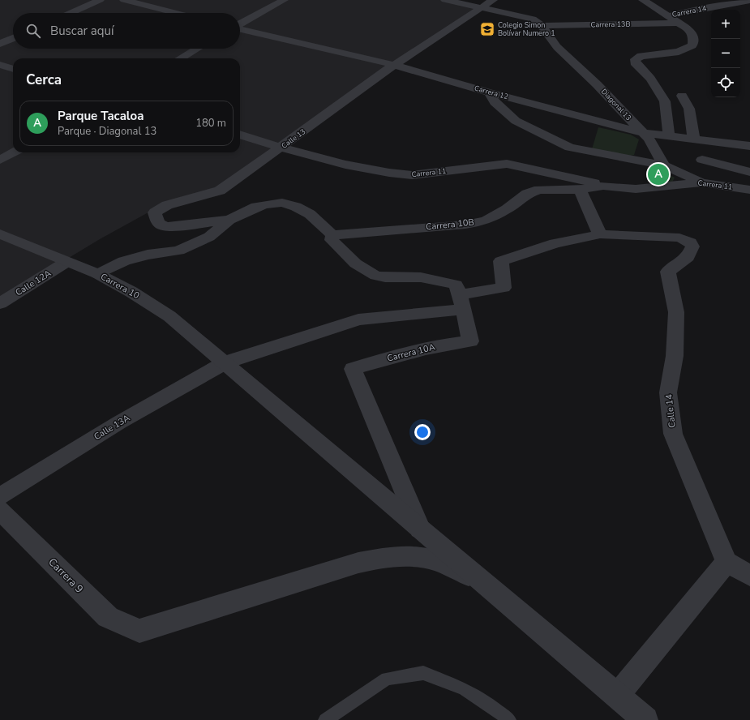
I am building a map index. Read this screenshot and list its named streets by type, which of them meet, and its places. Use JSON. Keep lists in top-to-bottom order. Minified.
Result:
{"streets":{"street":["Carrera 14","Carrera 13B","Carrera 12","Diagonal 13","Calle 13","Carrera 11","Carrera 10B","Calle 12A","Carrera 10","Carrera 10A","Calle 14","Calle 13A","Carrera 9"]},"crossings":[["Carrera 13B","Diagonal 13"],["Carrera 13B","Calle 13"],["Carrera 12","Diagonal 13"],["Carrera 12","Calle 13"],["Calle 13","Carrera 11"],["Carrera 11","Carrera 10B"],["Calle 12A","Carrera 10"],["Carrera 10","Carrera 10A"],["Carrera 10","Calle 13A"],["Carrera 10","Carrera 9"]],"places":{"school or university":["Colegio Simon Bolívar Numero 1"]},"page":{"map_buttons":["+","−"],"search":"Buscar aquí","heading":"Cerca","list":[{"mark":"A","name":"Parque Tacaloa","note":"Parque · Diagonal 13","value":"180 m"}],"pins":"A"}}
